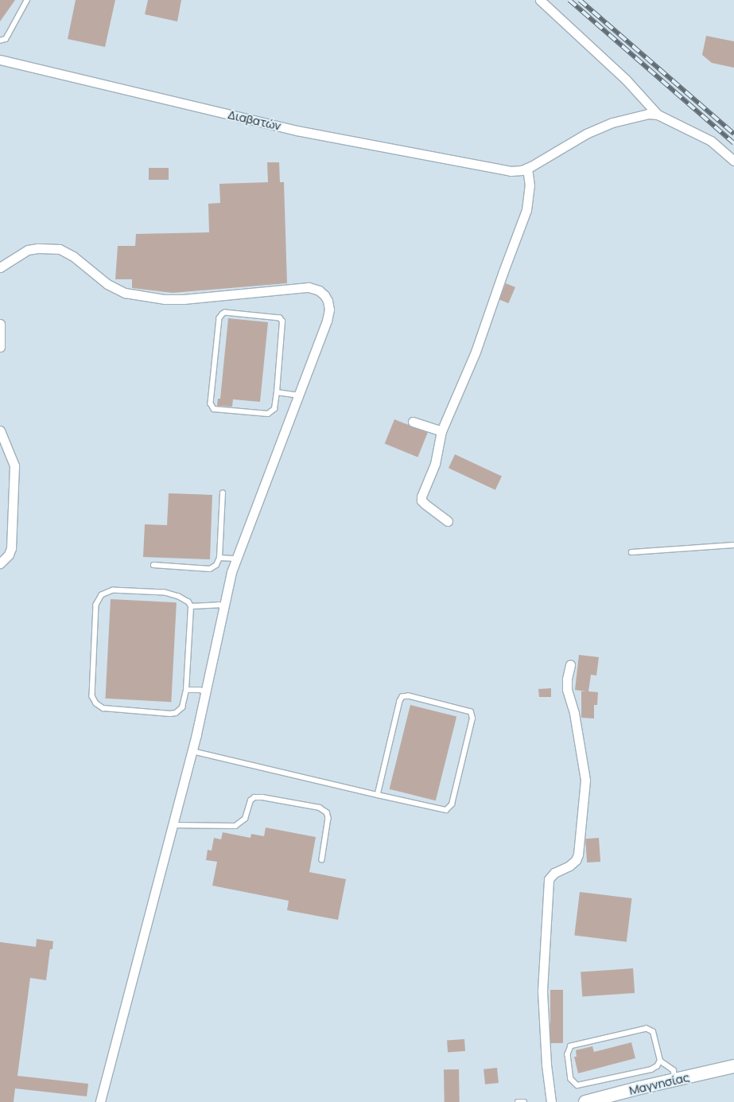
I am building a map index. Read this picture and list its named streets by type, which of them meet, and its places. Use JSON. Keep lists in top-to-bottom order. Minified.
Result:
{"streets":{"street":["Διαβατών","Μαγνησίας"]}}
